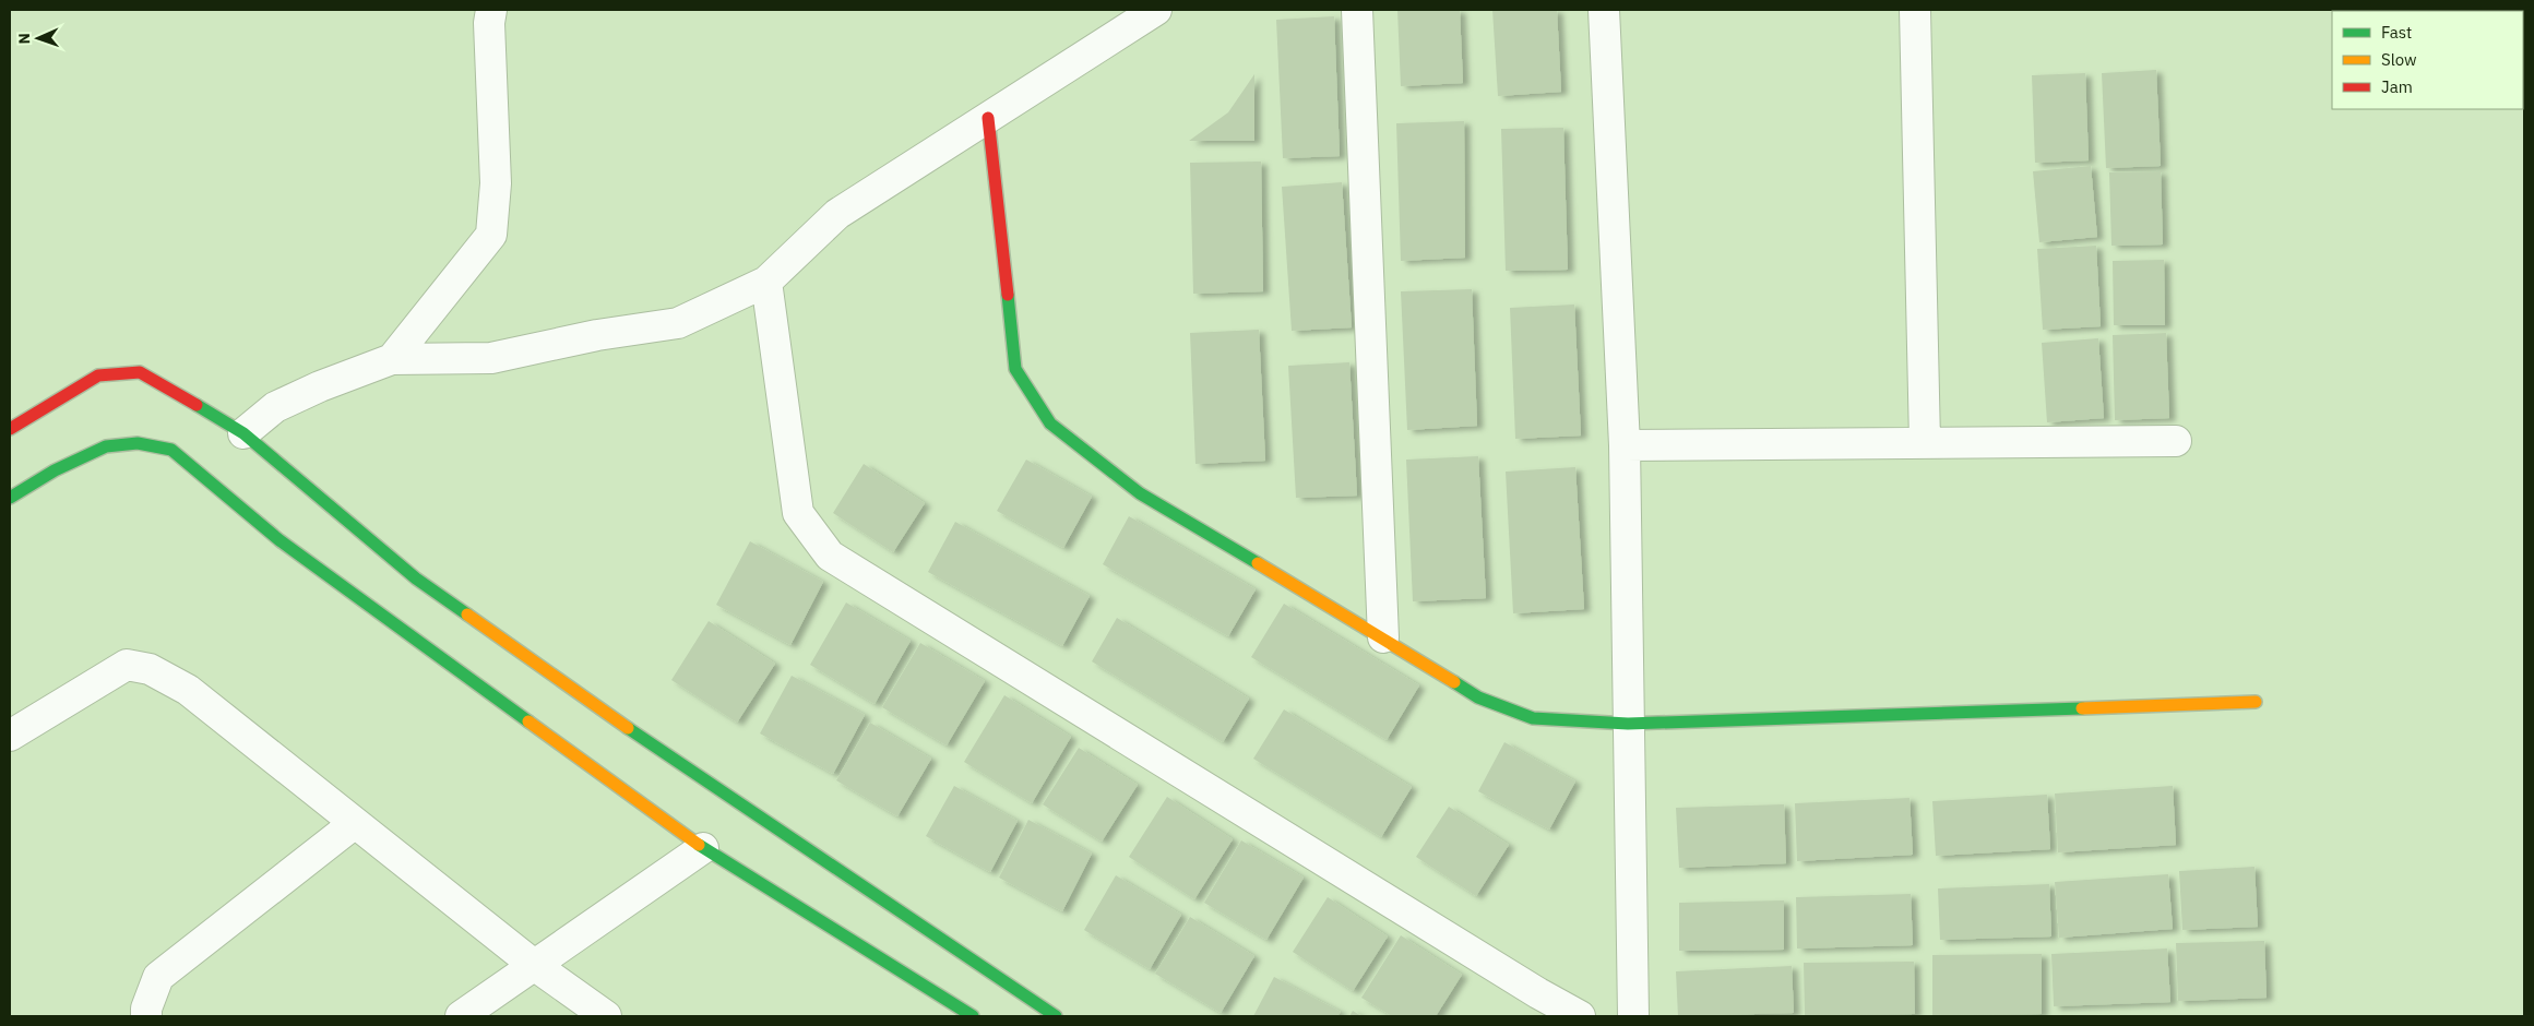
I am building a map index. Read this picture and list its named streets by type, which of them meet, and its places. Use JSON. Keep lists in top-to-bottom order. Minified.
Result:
{"legend":["Fast","Slow","Jam"],"north":"left"}
